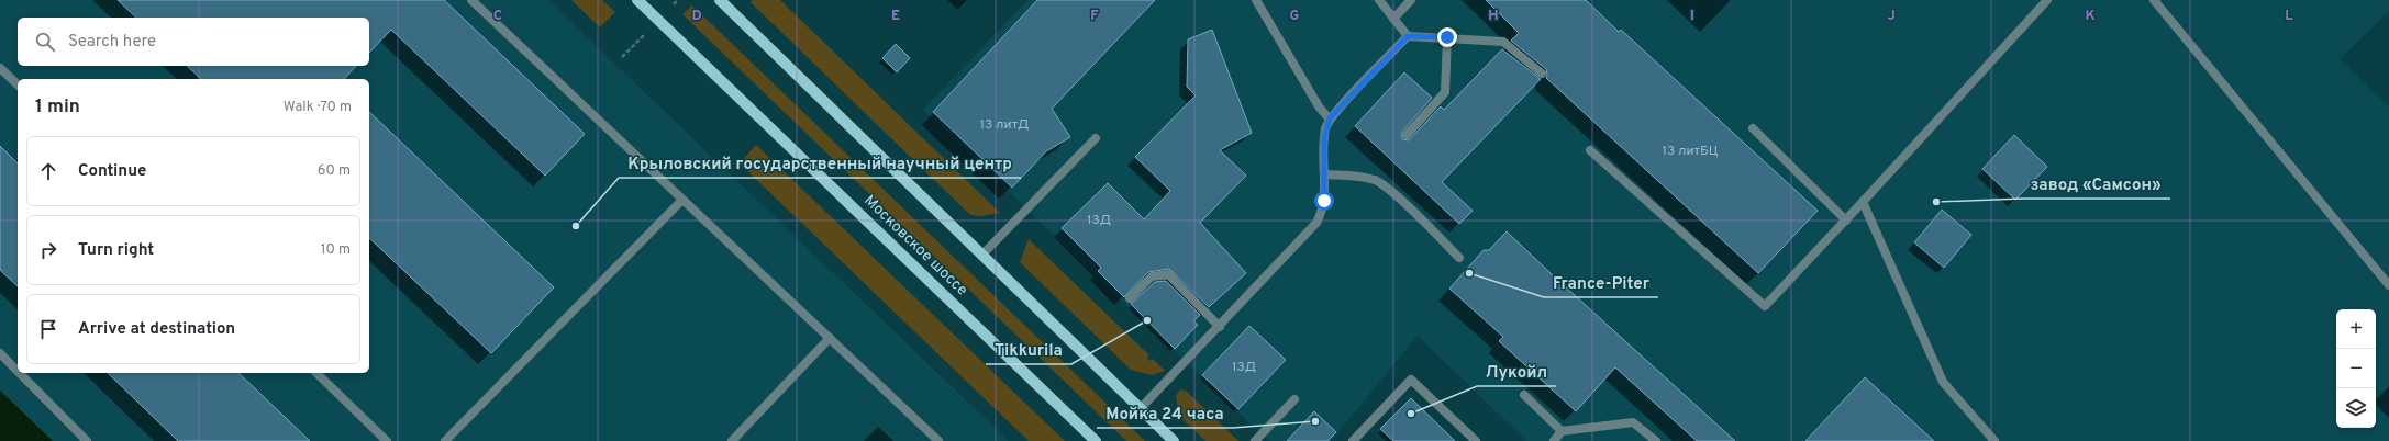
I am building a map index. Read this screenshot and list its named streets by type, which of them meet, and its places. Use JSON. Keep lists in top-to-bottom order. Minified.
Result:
{"streets":{"main road":["Московское шоссе"]},"places":["завод «Самсон»","Крыловский государственный научный центр","France-Piter","Tikkurila","Лукойл","Мойка 24 часа"],"house_numbers":["13 литД","13 литБЦ","13Д","13Д"],"page":{"search":"Search here","heading":["1 min","Walk · 70 m"],"list":[["Continue","60 m"],["Turn right","10 m"],"Arrive at destination"],"map_buttons":["+","−"]},"grid":{"columns":["C","D","E","F","G","H","I","J","K","L"]}}
